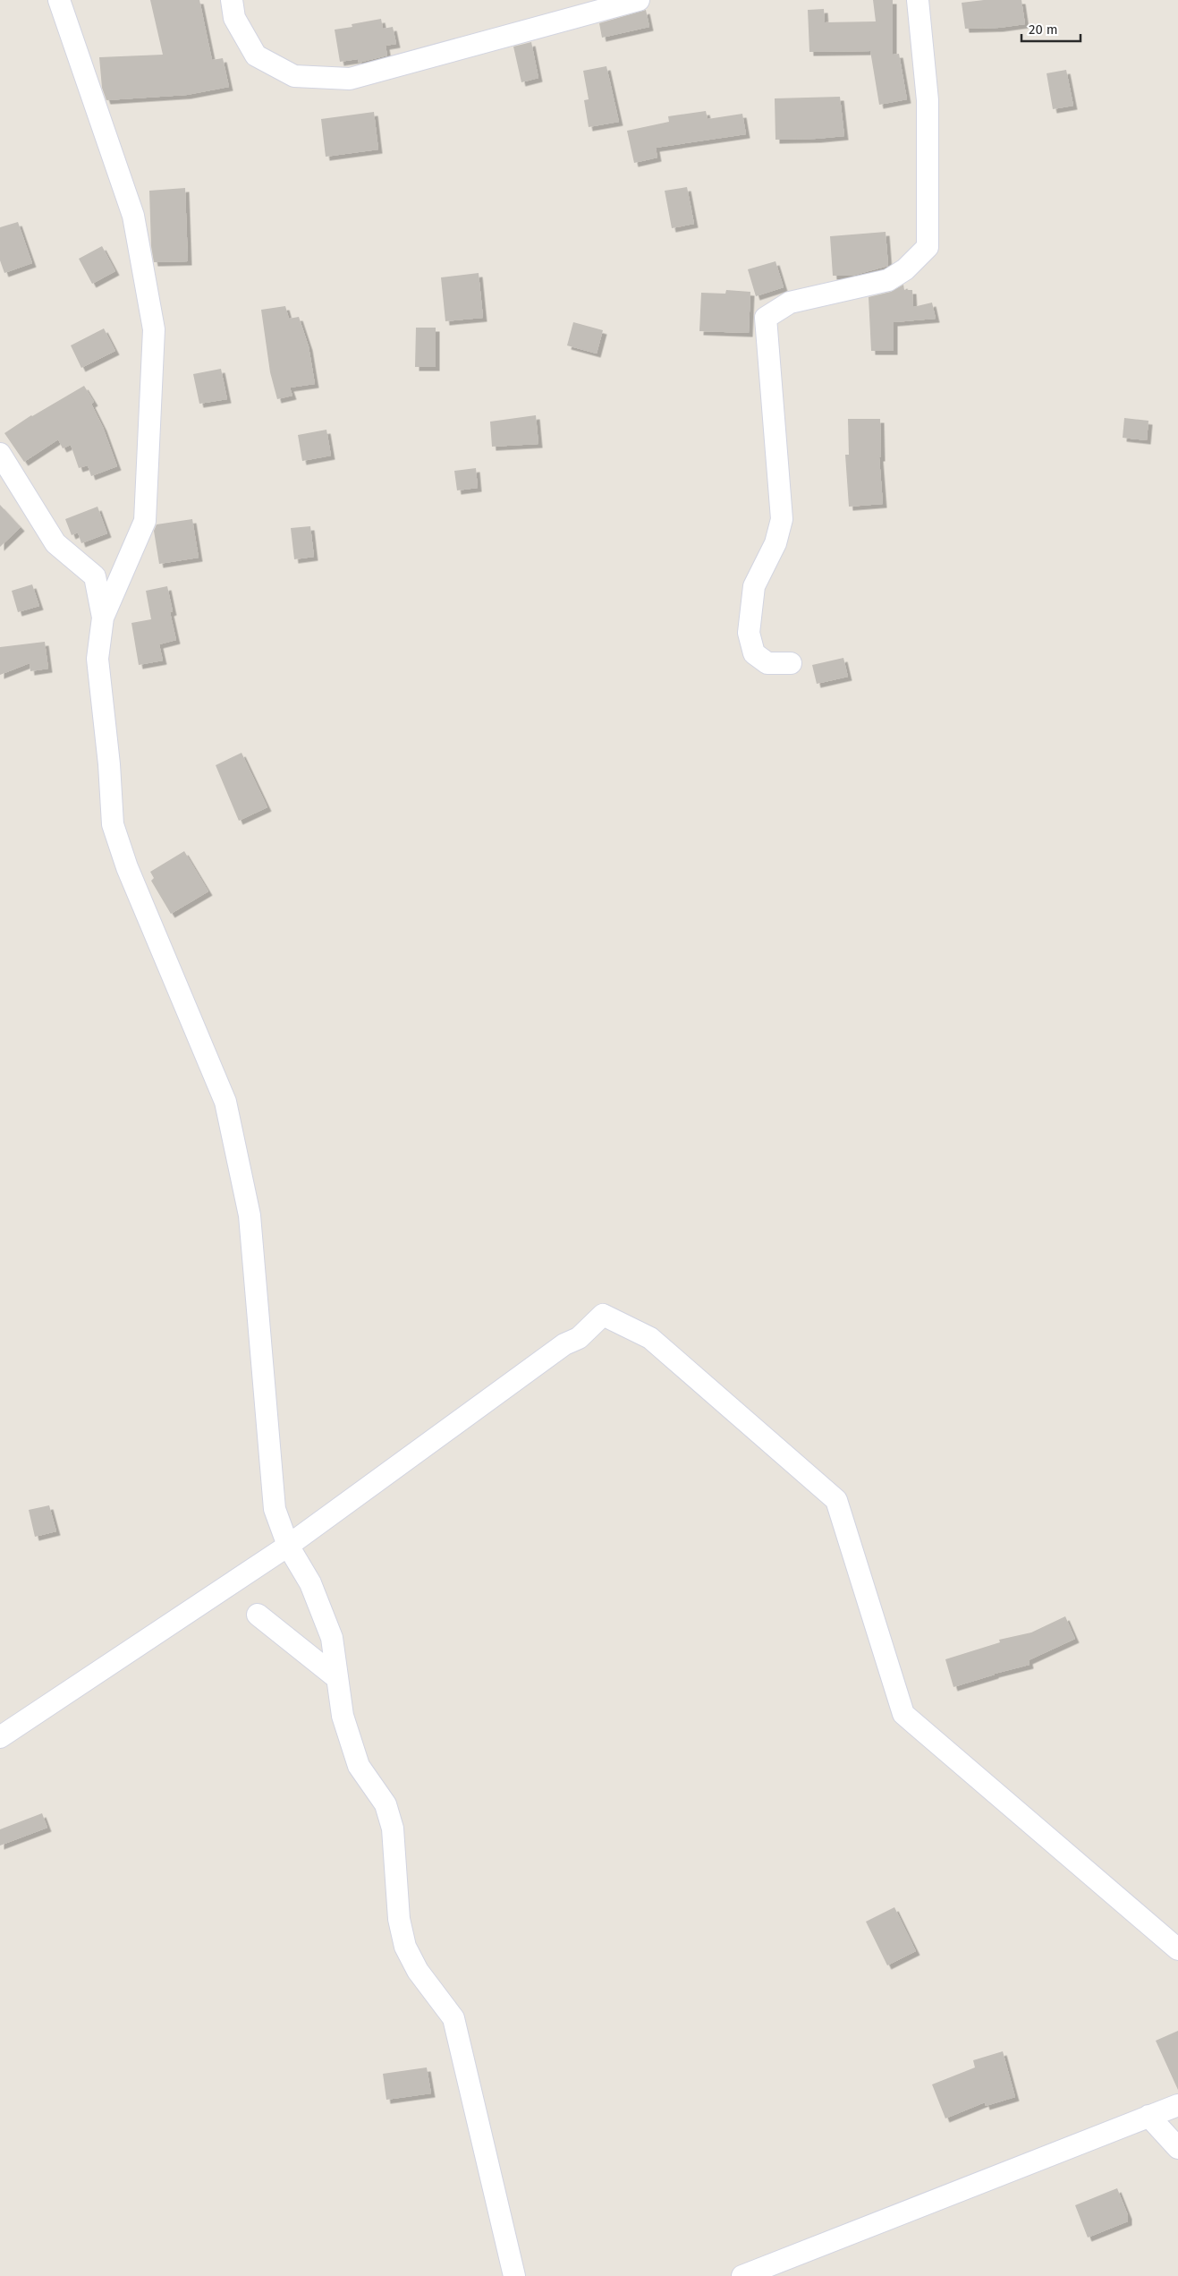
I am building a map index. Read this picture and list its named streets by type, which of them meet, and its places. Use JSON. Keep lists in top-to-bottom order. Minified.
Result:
{"scale_bar":"20 m"}
